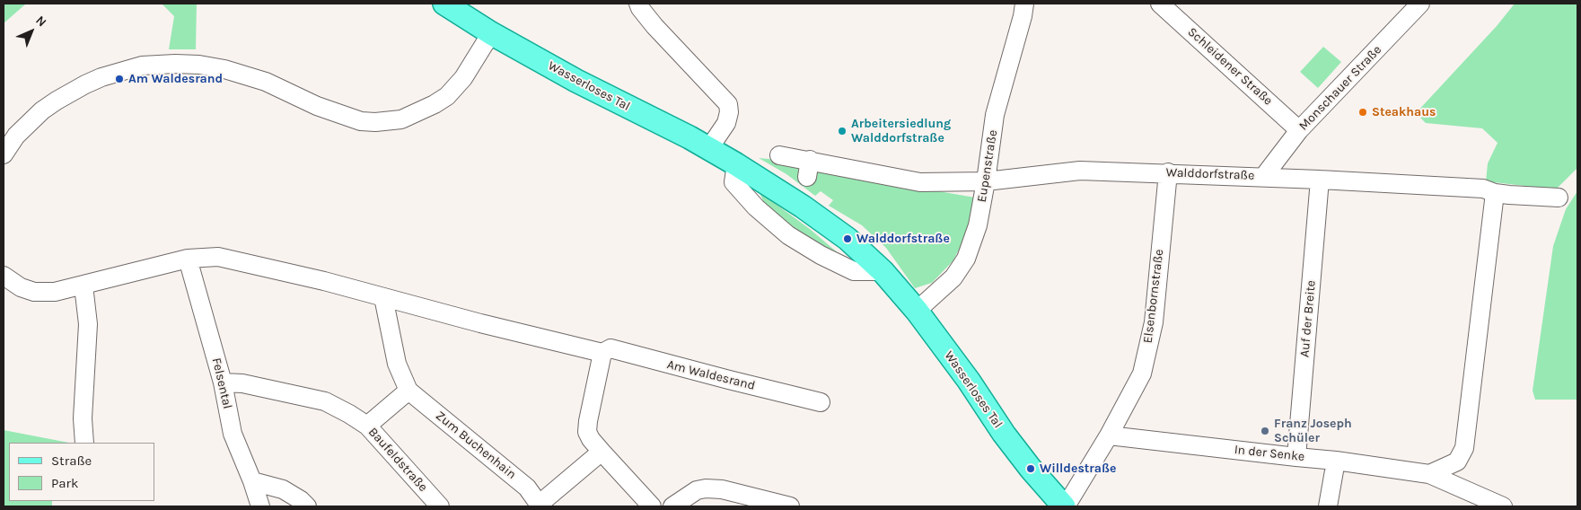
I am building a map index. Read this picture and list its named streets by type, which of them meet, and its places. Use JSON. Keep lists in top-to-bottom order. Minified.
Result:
{"streets":{"main road":["Wasserloses Tal"],"street":["Schleidener Straße","Monschauer Straße","Eupenstraße","Walddorfstraße","Elsenbornstraße","Auf der Breite","Am Waldesrand","Felsental","Zum Buchenhain","In der Senke","Baufeldstraße"]},"crossings":[["Schleidener Straße","Monschauer Straße"],["Wasserloses Tal","Eupenstraße"],["Wasserloses Tal","Elsenbornstraße"],["Monschauer Straße","Walddorfstraße"],["Eupenstraße","Walddorfstraße"],["Walddorfstraße","Elsenbornstraße"],["Walddorfstraße","Auf der Breite"],["Elsenbornstraße","In der Senke"],["Auf der Breite","In der Senke"],["Am Waldesrand","Felsental"],["Felsental","Baufeldstraße"]],"places":["Am Waldesrand","Steakhaus","Arbeitersiedlung Walddorfstraße","Walddorfstraße","Franz Joseph Schüler","Willdestraße"],"legend":["Straße","Park"],"north":"top right"}
